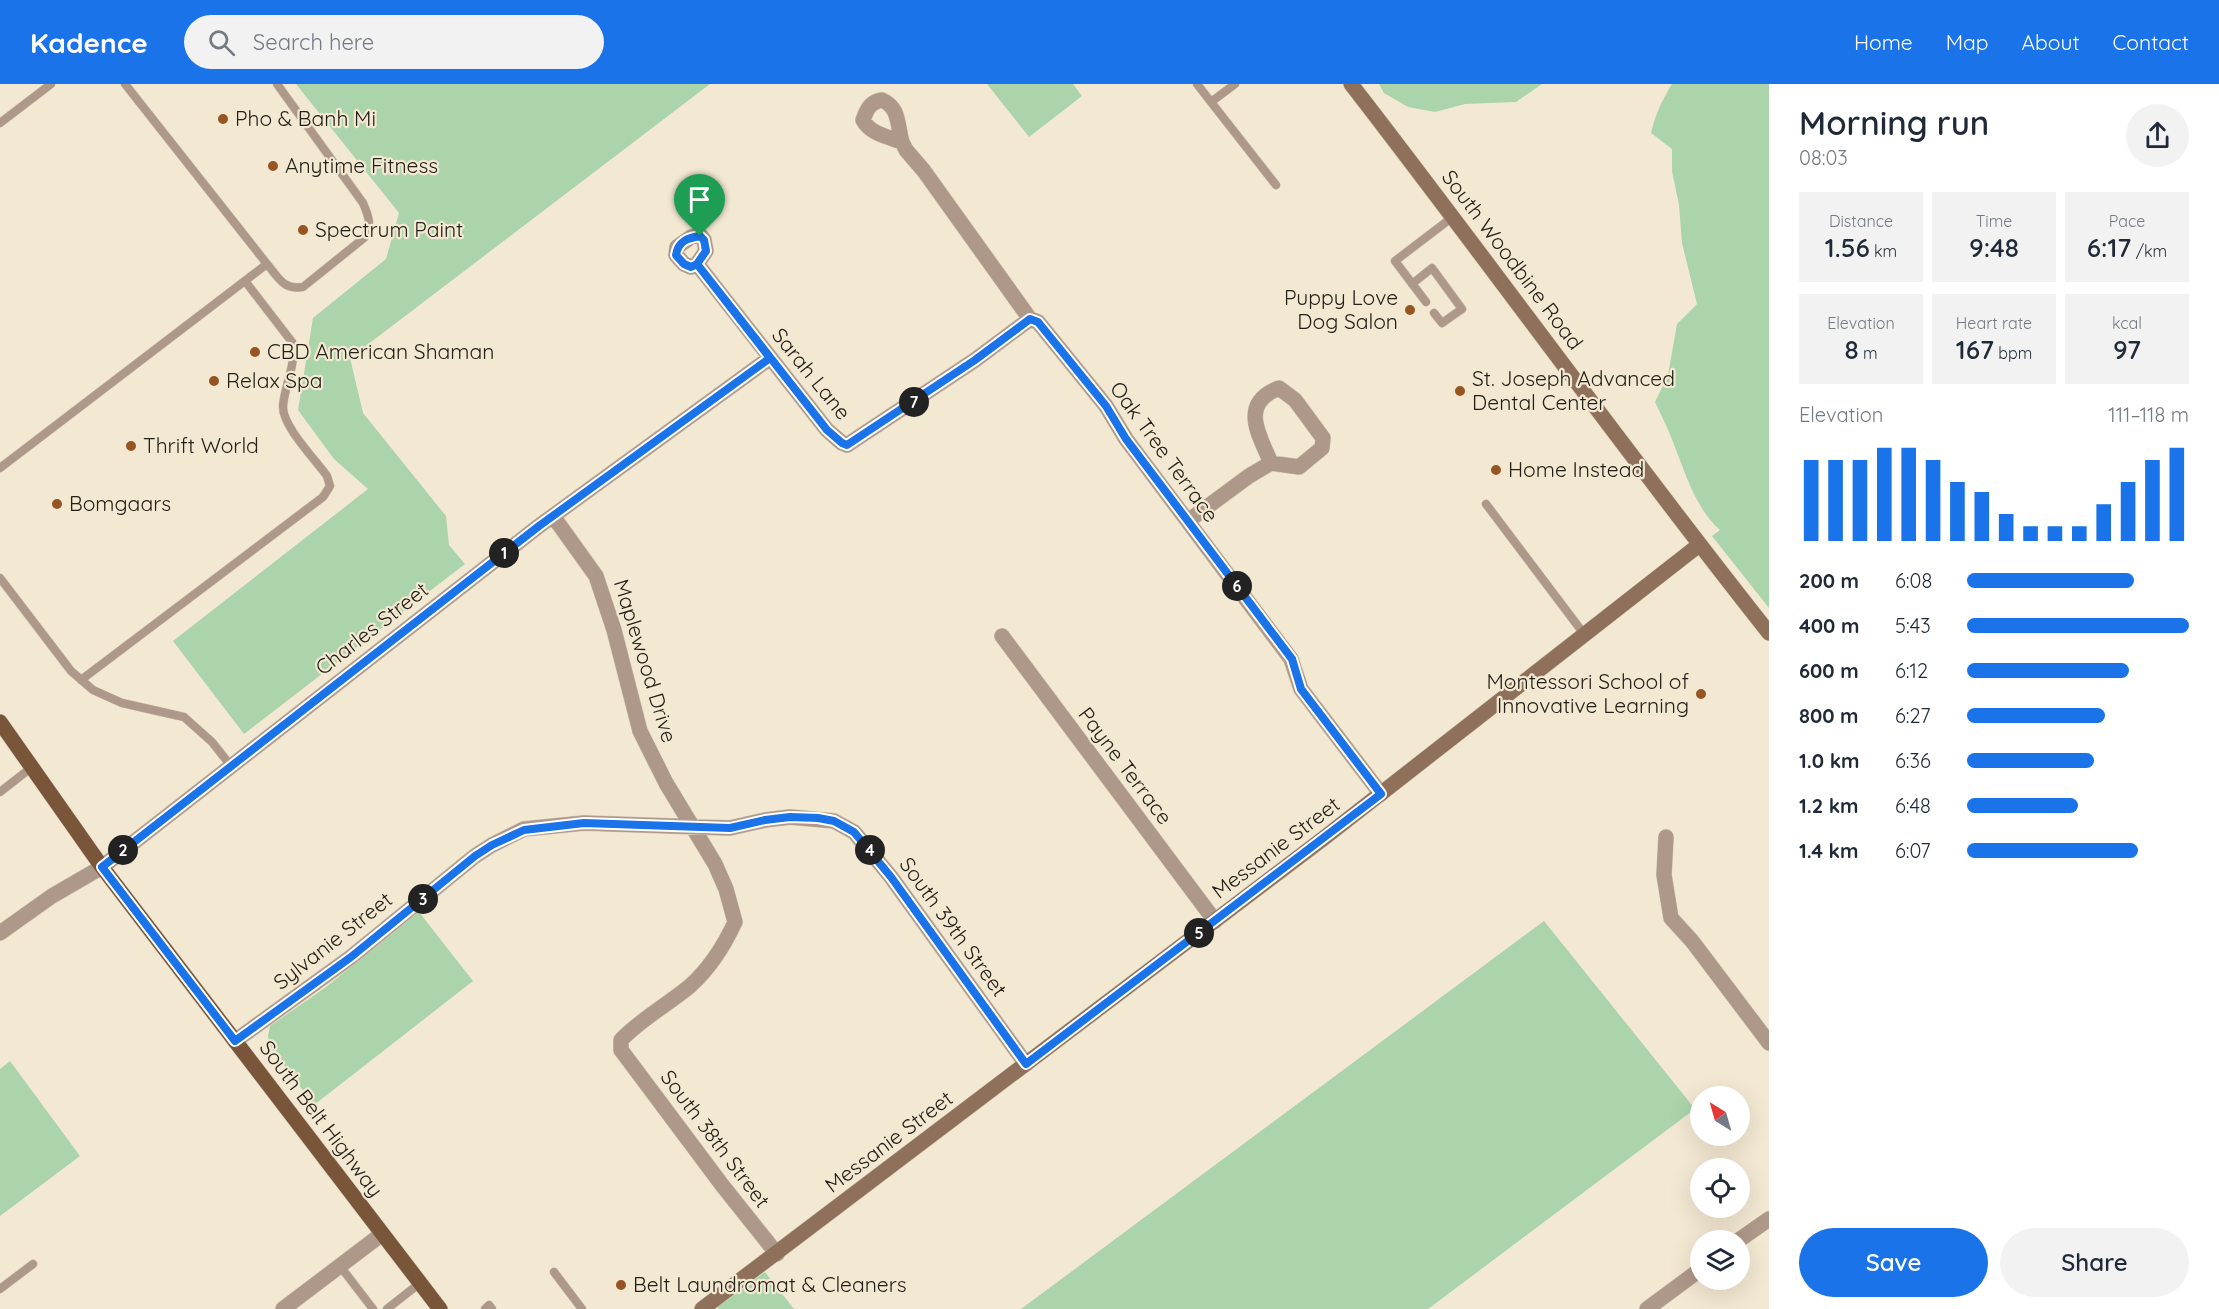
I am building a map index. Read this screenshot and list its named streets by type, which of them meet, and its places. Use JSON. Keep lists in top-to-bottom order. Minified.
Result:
{"streets":{"main road":["South Belt Highway"],"street":["South Woodbine Road","Sarah Lane","Oak Tree Terrace","Charles Street","Maplewood Drive","Payne Terrace","Messanie Street","South 39th Street","Sylvanie Street","South 38th Street"]},"crossings":[["South Woodbine Road","Messanie Street"],["Sarah Lane","Oak Tree Terrace"],["Sarah Lane","Charles Street"],["Oak Tree Terrace","Messanie Street"],["Charles Street","Maplewood Drive"],["Charles Street","South Belt Highway"],["Maplewood Drive","South 39th Street"],["Maplewood Drive","Sylvanie Street"],["Maplewood Drive","South 38th Street"],["Payne Terrace","Messanie Street"],["Messanie Street","South 39th Street"],["Messanie Street","South 38th Street"],["South 39th Street","Sylvanie Street"],["Sylvanie Street","South Belt Highway"]],"places":["Pho & Banh Mi","Anytime Fitness","Spectrum Paint","Puppy Love Dog Salon","CBD American Shaman","Relax Spa","St. Joseph Advanced Dental Center","Thrift World","Home Instead","Bomgaars","Montessori School of Innovative Learning","Belt Laundromat & Cleaners"],"north":"top left","page":{"header":"Kadence","search":"Search here","nav":["Home","Map","About","Contact"],"heading":["Morning run","08:03"],"stats":[["Distance","1.56 km"],["Time","9:48"],["Pace","6:17 /km"],["Elevation","8 m"],["Heart rate","167 bpm"],["kcal","97"]],"pins":["7","1","6","2","4","3","5"],"chart":["Elevation","111–118 m"],"list":[{"name":"200 m","note":"6:08"},{"name":"400 m","note":"5:43"},{"name":"600 m","note":"6:12"},{"name":"800 m","note":"6:27"},{"name":"1.0 km","note":"6:36"},{"name":"1.2 km","note":"6:48"},{"name":"1.4 km","note":"6:07"}],"buttons":["Save","Share"]}}
